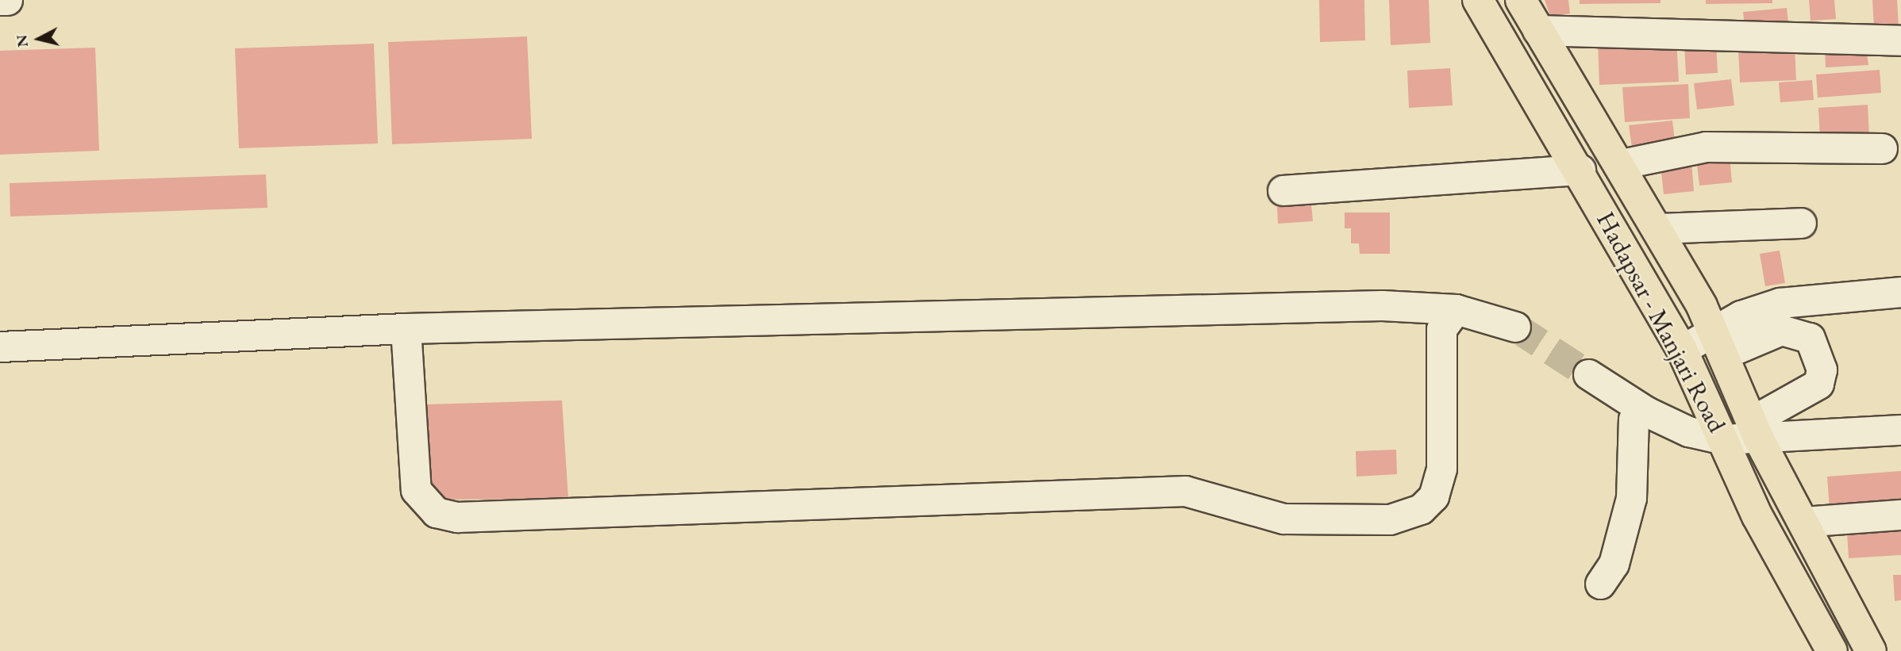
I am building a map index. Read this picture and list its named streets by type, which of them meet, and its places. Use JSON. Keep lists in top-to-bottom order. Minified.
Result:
{"streets":{"main road":["Hadapsar - Manjari Road"]},"north":"left"}
